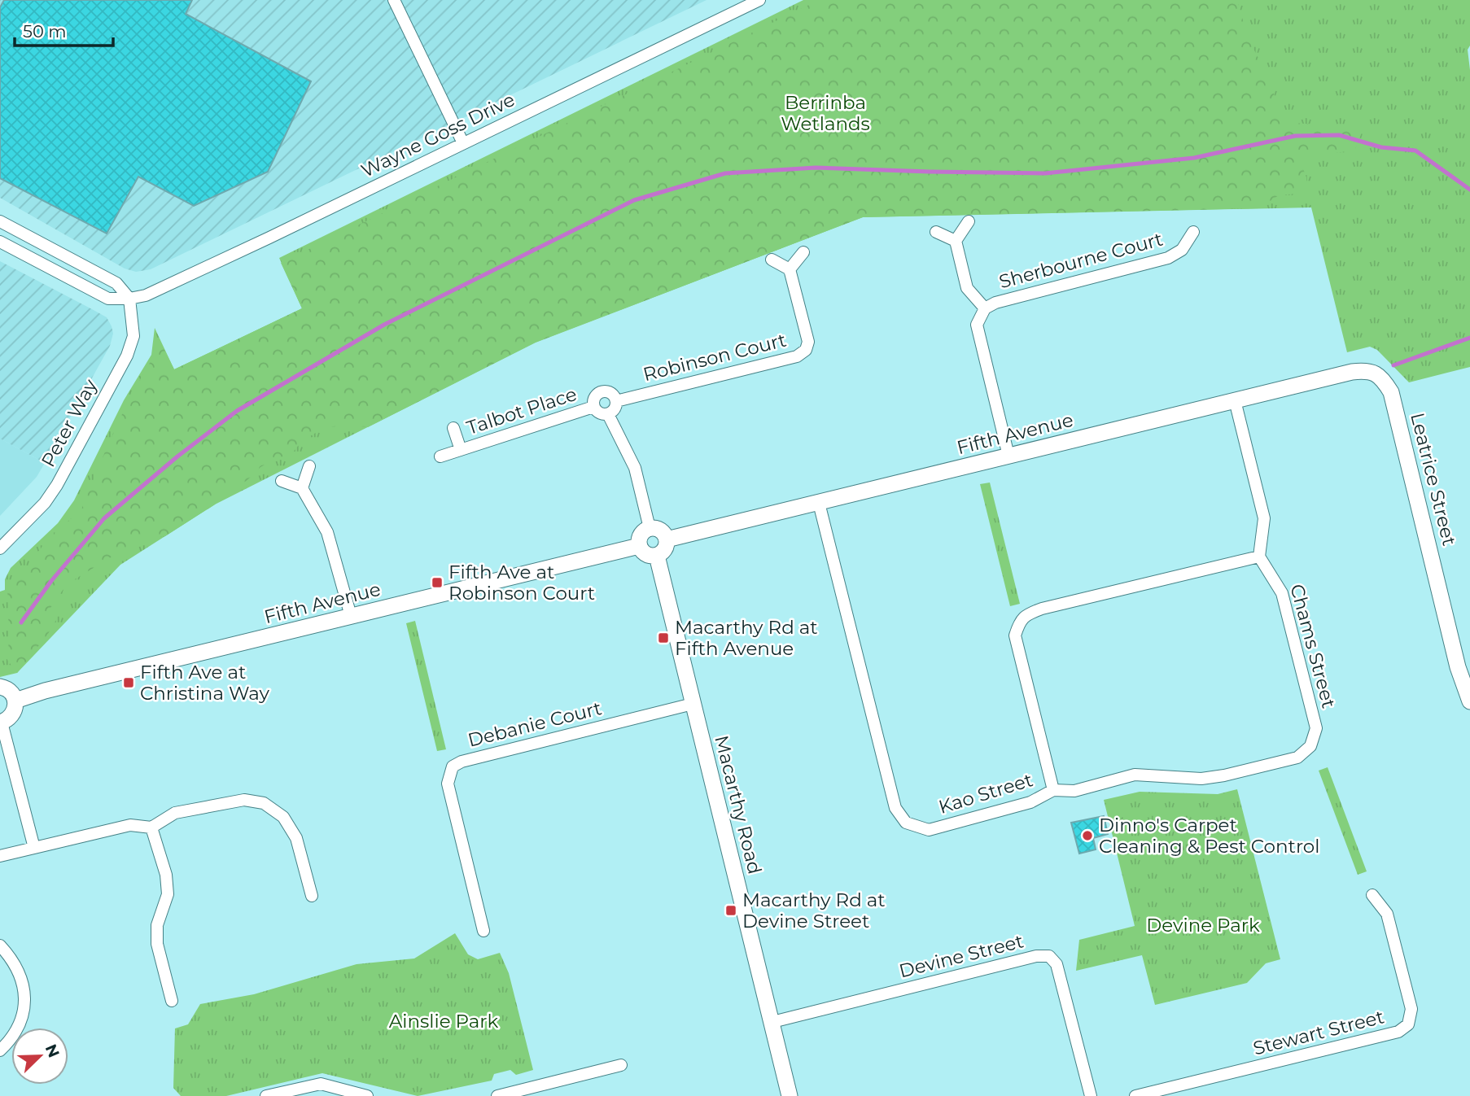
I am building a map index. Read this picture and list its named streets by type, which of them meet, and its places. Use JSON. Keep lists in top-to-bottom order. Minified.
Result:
{"streets":{"street":["Wayne Goss Drive","Sherbourne Court","Robinson Court","Talbot Place","Peter Way","Fifth Avenue","Leatrice Street","Chams Street","Debanie Court","Kao Street","Macarthy Road","Devine Street","Stewart Street"]},"crossings":[["Wayne Goss Drive","Peter Way"],["Sherbourne Court","Fifth Avenue"],["Robinson Court","Talbot Place"],["Fifth Avenue","Leatrice Street"],["Fifth Avenue","Kao Street"],["Fifth Avenue","Macarthy Road"],["Chams Street","Kao Street"],["Debanie Court","Macarthy Road"],["Macarthy Road","Devine Street"]],"parks":["Berrinba Wetlands","Devine Park","Ainslie Park"],"places":{"transit":["Fifth Ave at Robinson Court","Macarthy Rd at Fifth Avenue","Fifth Ave at Christina Way","Macarthy Rd at Devine Street"],"other":["Dinno's Carpet Cleaning & Pest Control"]},"scale_bar":"50 m","north":"top right"}
